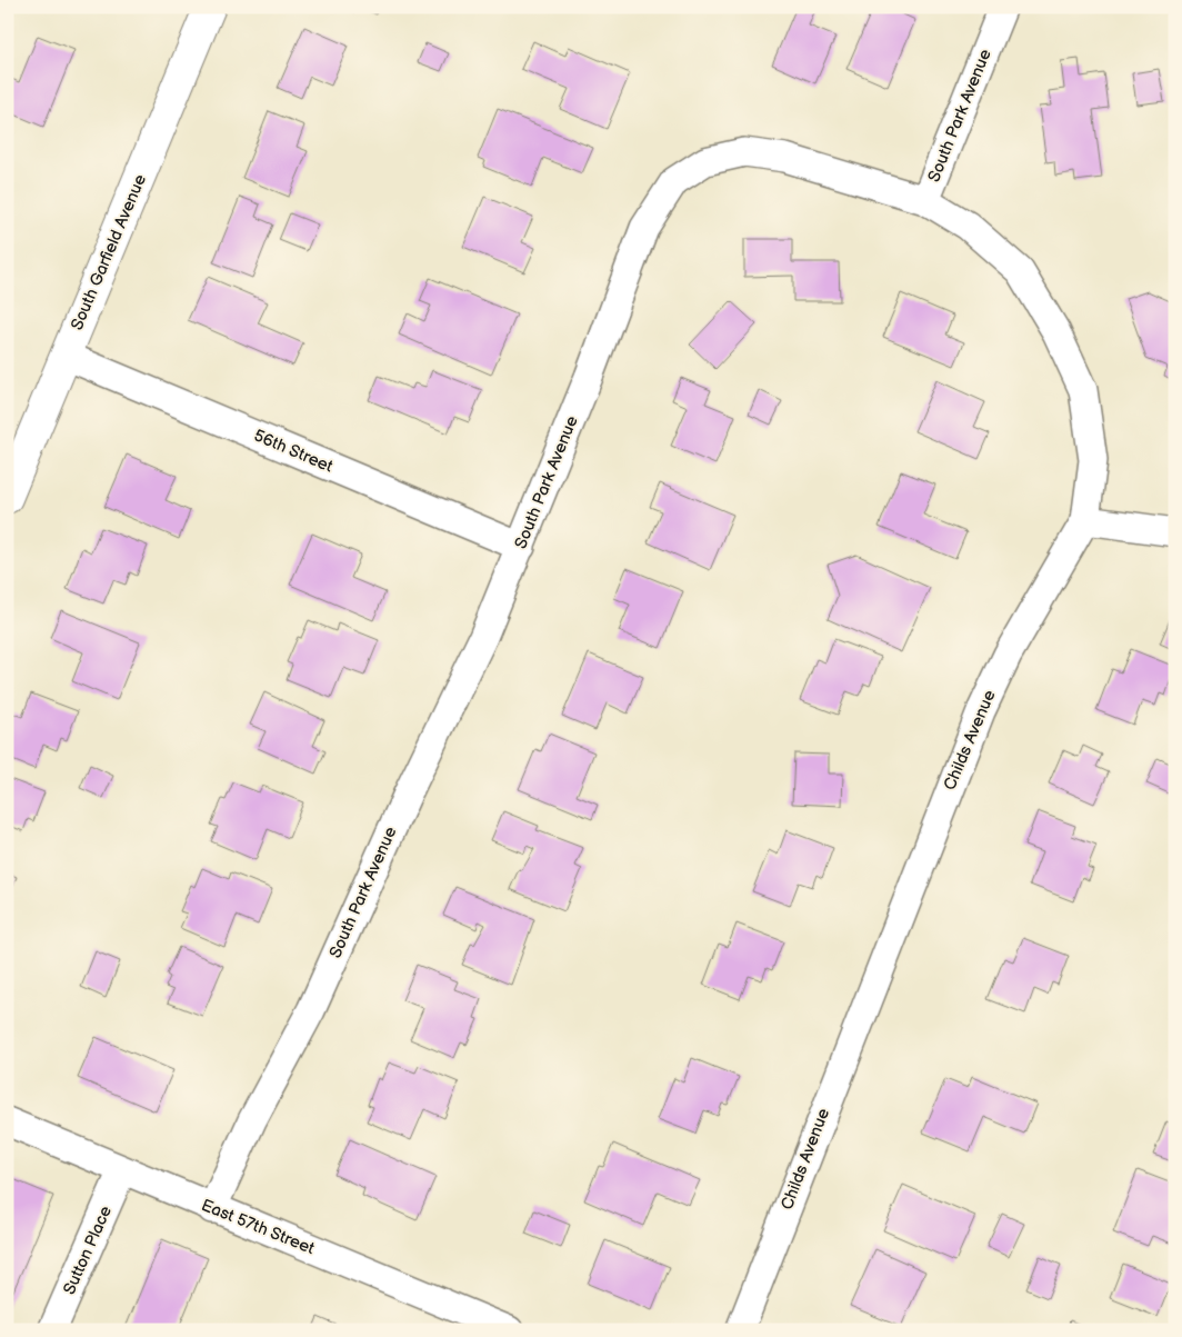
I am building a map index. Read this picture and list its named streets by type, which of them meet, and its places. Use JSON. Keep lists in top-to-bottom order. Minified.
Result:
{"streets":{"street":["South Park Avenue","South Garfield Avenue","56th Street","Childs Avenue","East 57th Street","Sutton Place"]},"crossings":[["South Park Avenue","56th Street"],["South Park Avenue","Childs Avenue"],["South Park Avenue","East 57th Street"],["South Garfield Avenue","56th Street"],["East 57th Street","Sutton Place"]]}
